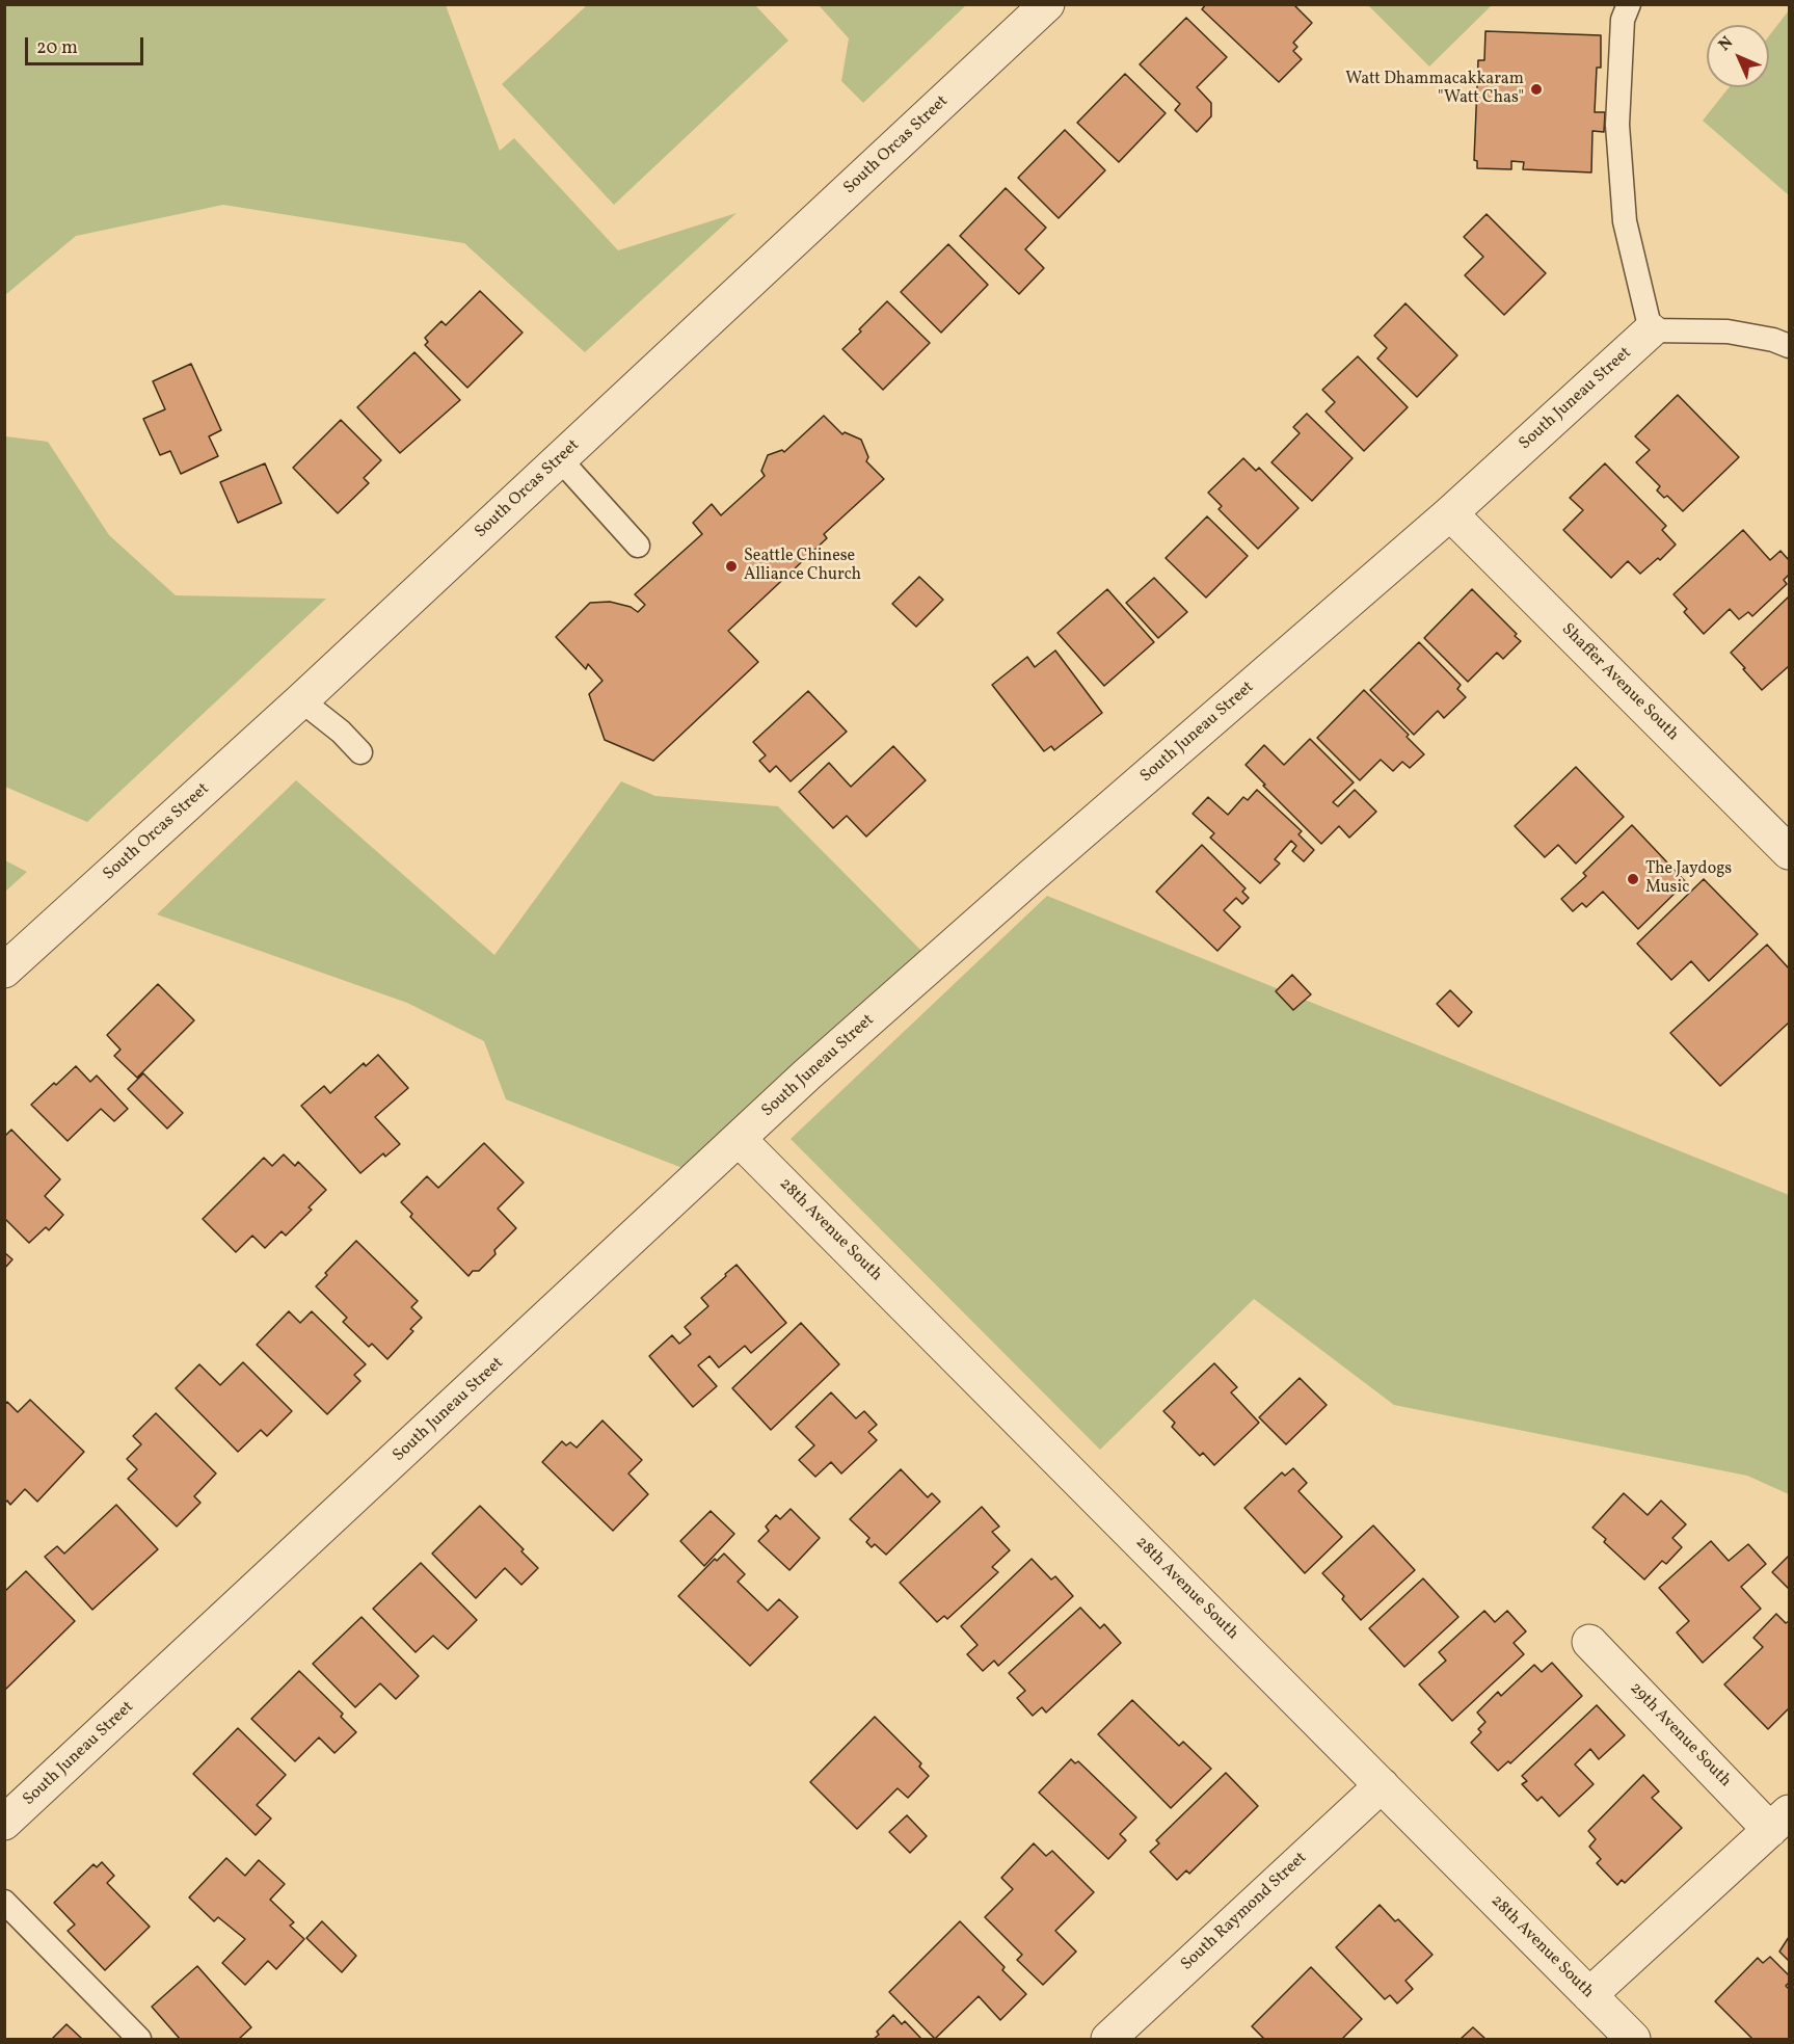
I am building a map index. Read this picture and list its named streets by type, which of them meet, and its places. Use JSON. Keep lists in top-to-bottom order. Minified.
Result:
{"streets":{"street":["South Orcas Street","South Juneau Street","Shaffer Avenue South","28th Avenue South","29th Avenue South","South Raymond Street"]},"crossings":[["South Juneau Street","Shaffer Avenue South"],["South Juneau Street","28th Avenue South"],["28th Avenue South","South Raymond Street"]],"places":["Watt Dhammacakkaram \"Watt Chas\"","Seattle Chinese Alliance Church","The Jaydogs Music"],"scale_bar":"20 m","north":"top left"}
